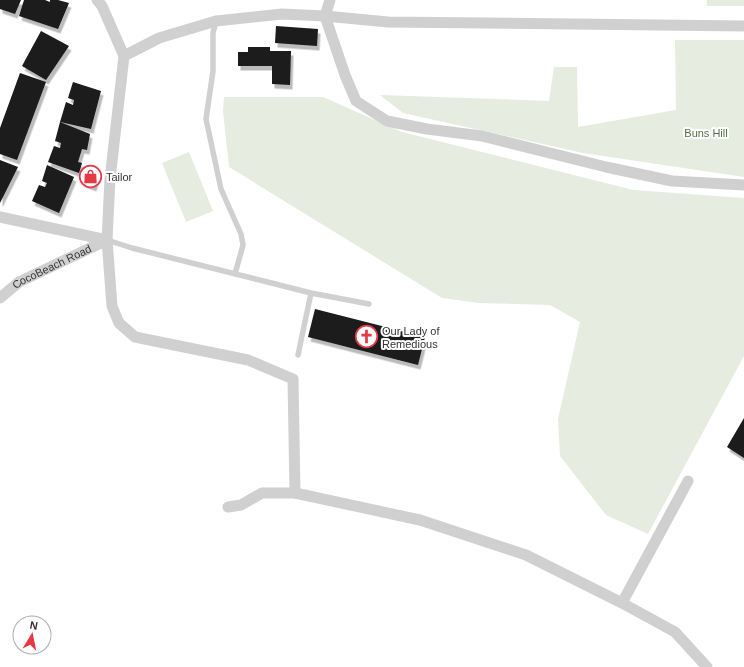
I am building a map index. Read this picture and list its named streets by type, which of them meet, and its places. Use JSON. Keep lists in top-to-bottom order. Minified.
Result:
{"streets":{"street":["CocoBeach Road"]},"parks":["Buns Hill"],"places":{"shop":["Tailor"],"church":["Our Lady of Remedious"]},"north":"top"}
